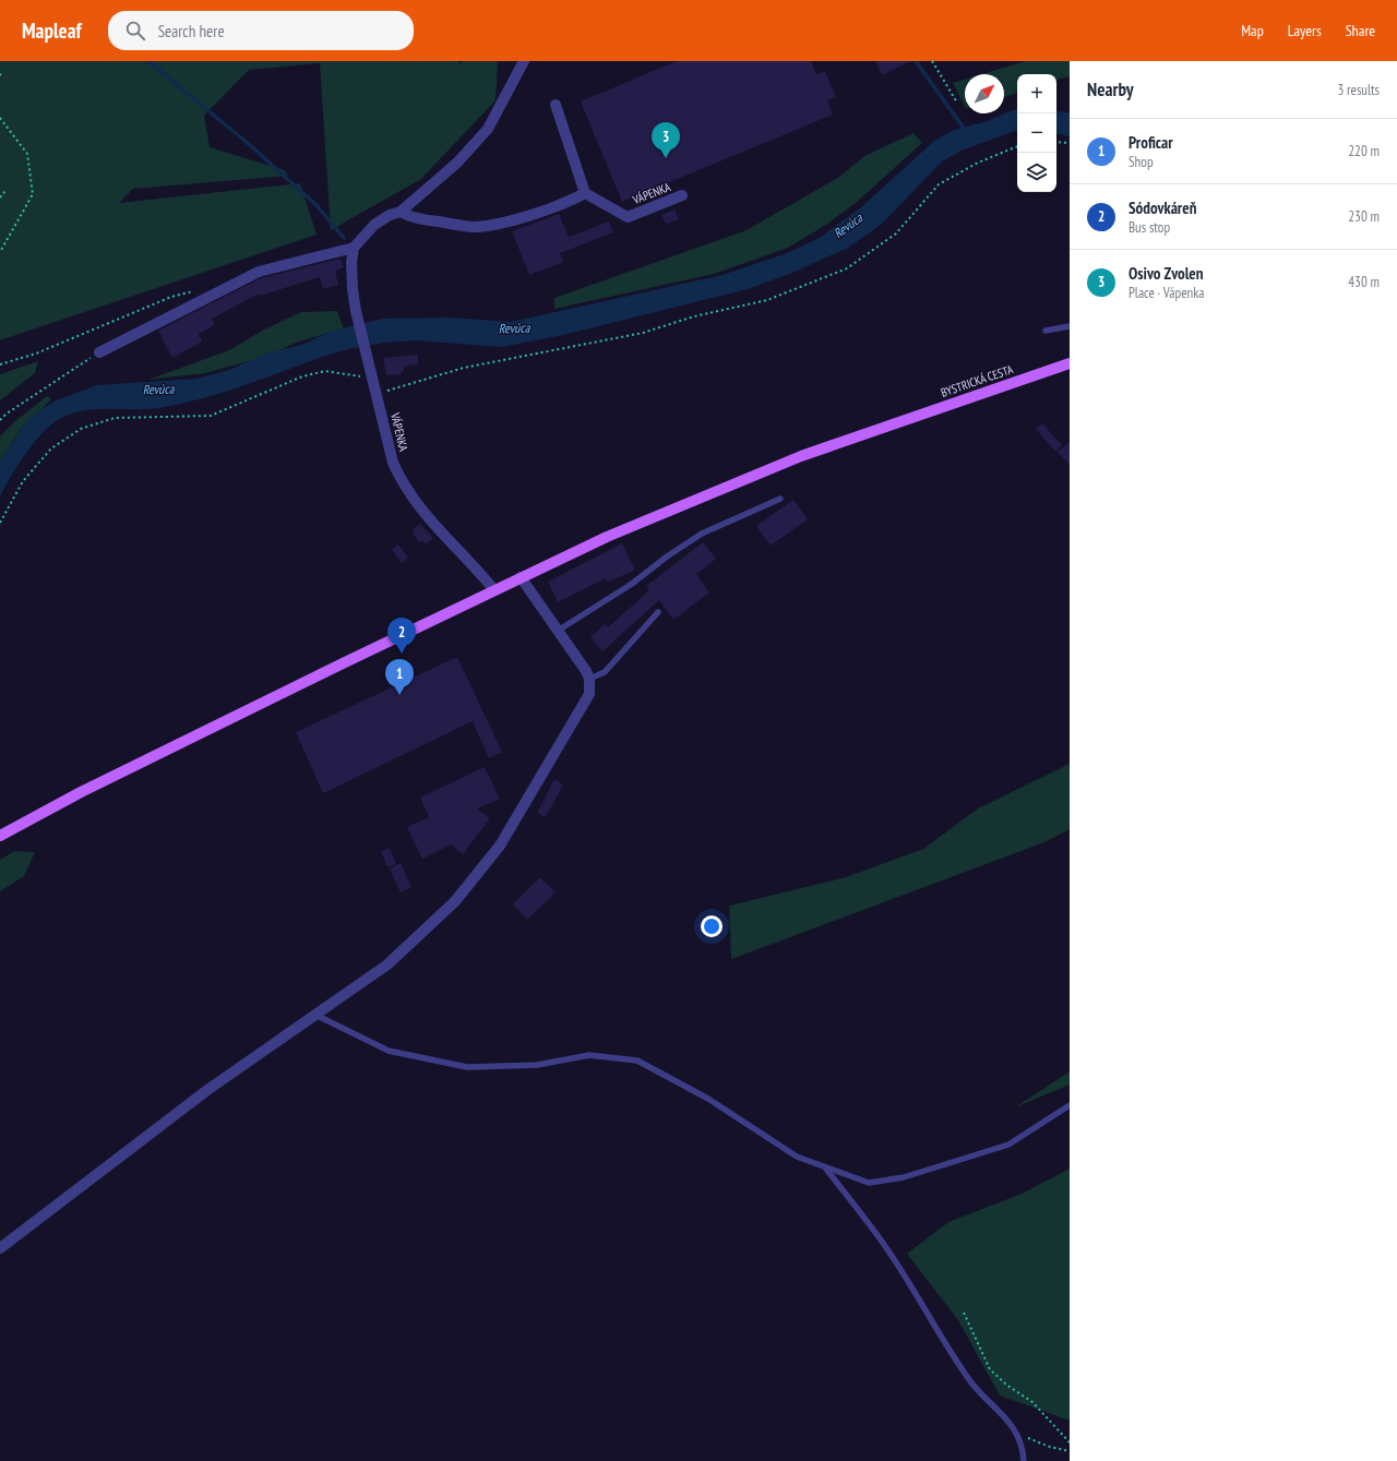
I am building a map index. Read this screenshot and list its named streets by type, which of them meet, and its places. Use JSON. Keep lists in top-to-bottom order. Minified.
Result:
{"streets":{"main road":["BYSTRICKÁ CESTA"],"street":["VÁPENKA"]},"crossings":[["VÁPENKA","BYSTRICKÁ CESTA"]],"water":["Revúca"],"north":"top right","page":{"header":"Mapleaf","search":"Search here","nav":["Map","Layers","Share"],"heading":["Nearby","3 results"],"map_buttons":["+","−"],"list":[{"mark":"1","name":"Proficar","note":"Shop","value":"220 m"},{"mark":"2","name":"Sódovkáreň","note":"Bus stop","value":"230 m"},{"mark":"3","name":"Osivo Zvolen","note":"Place · Vápenka","value":"430 m"}],"pins":["3","2","1"]}}
